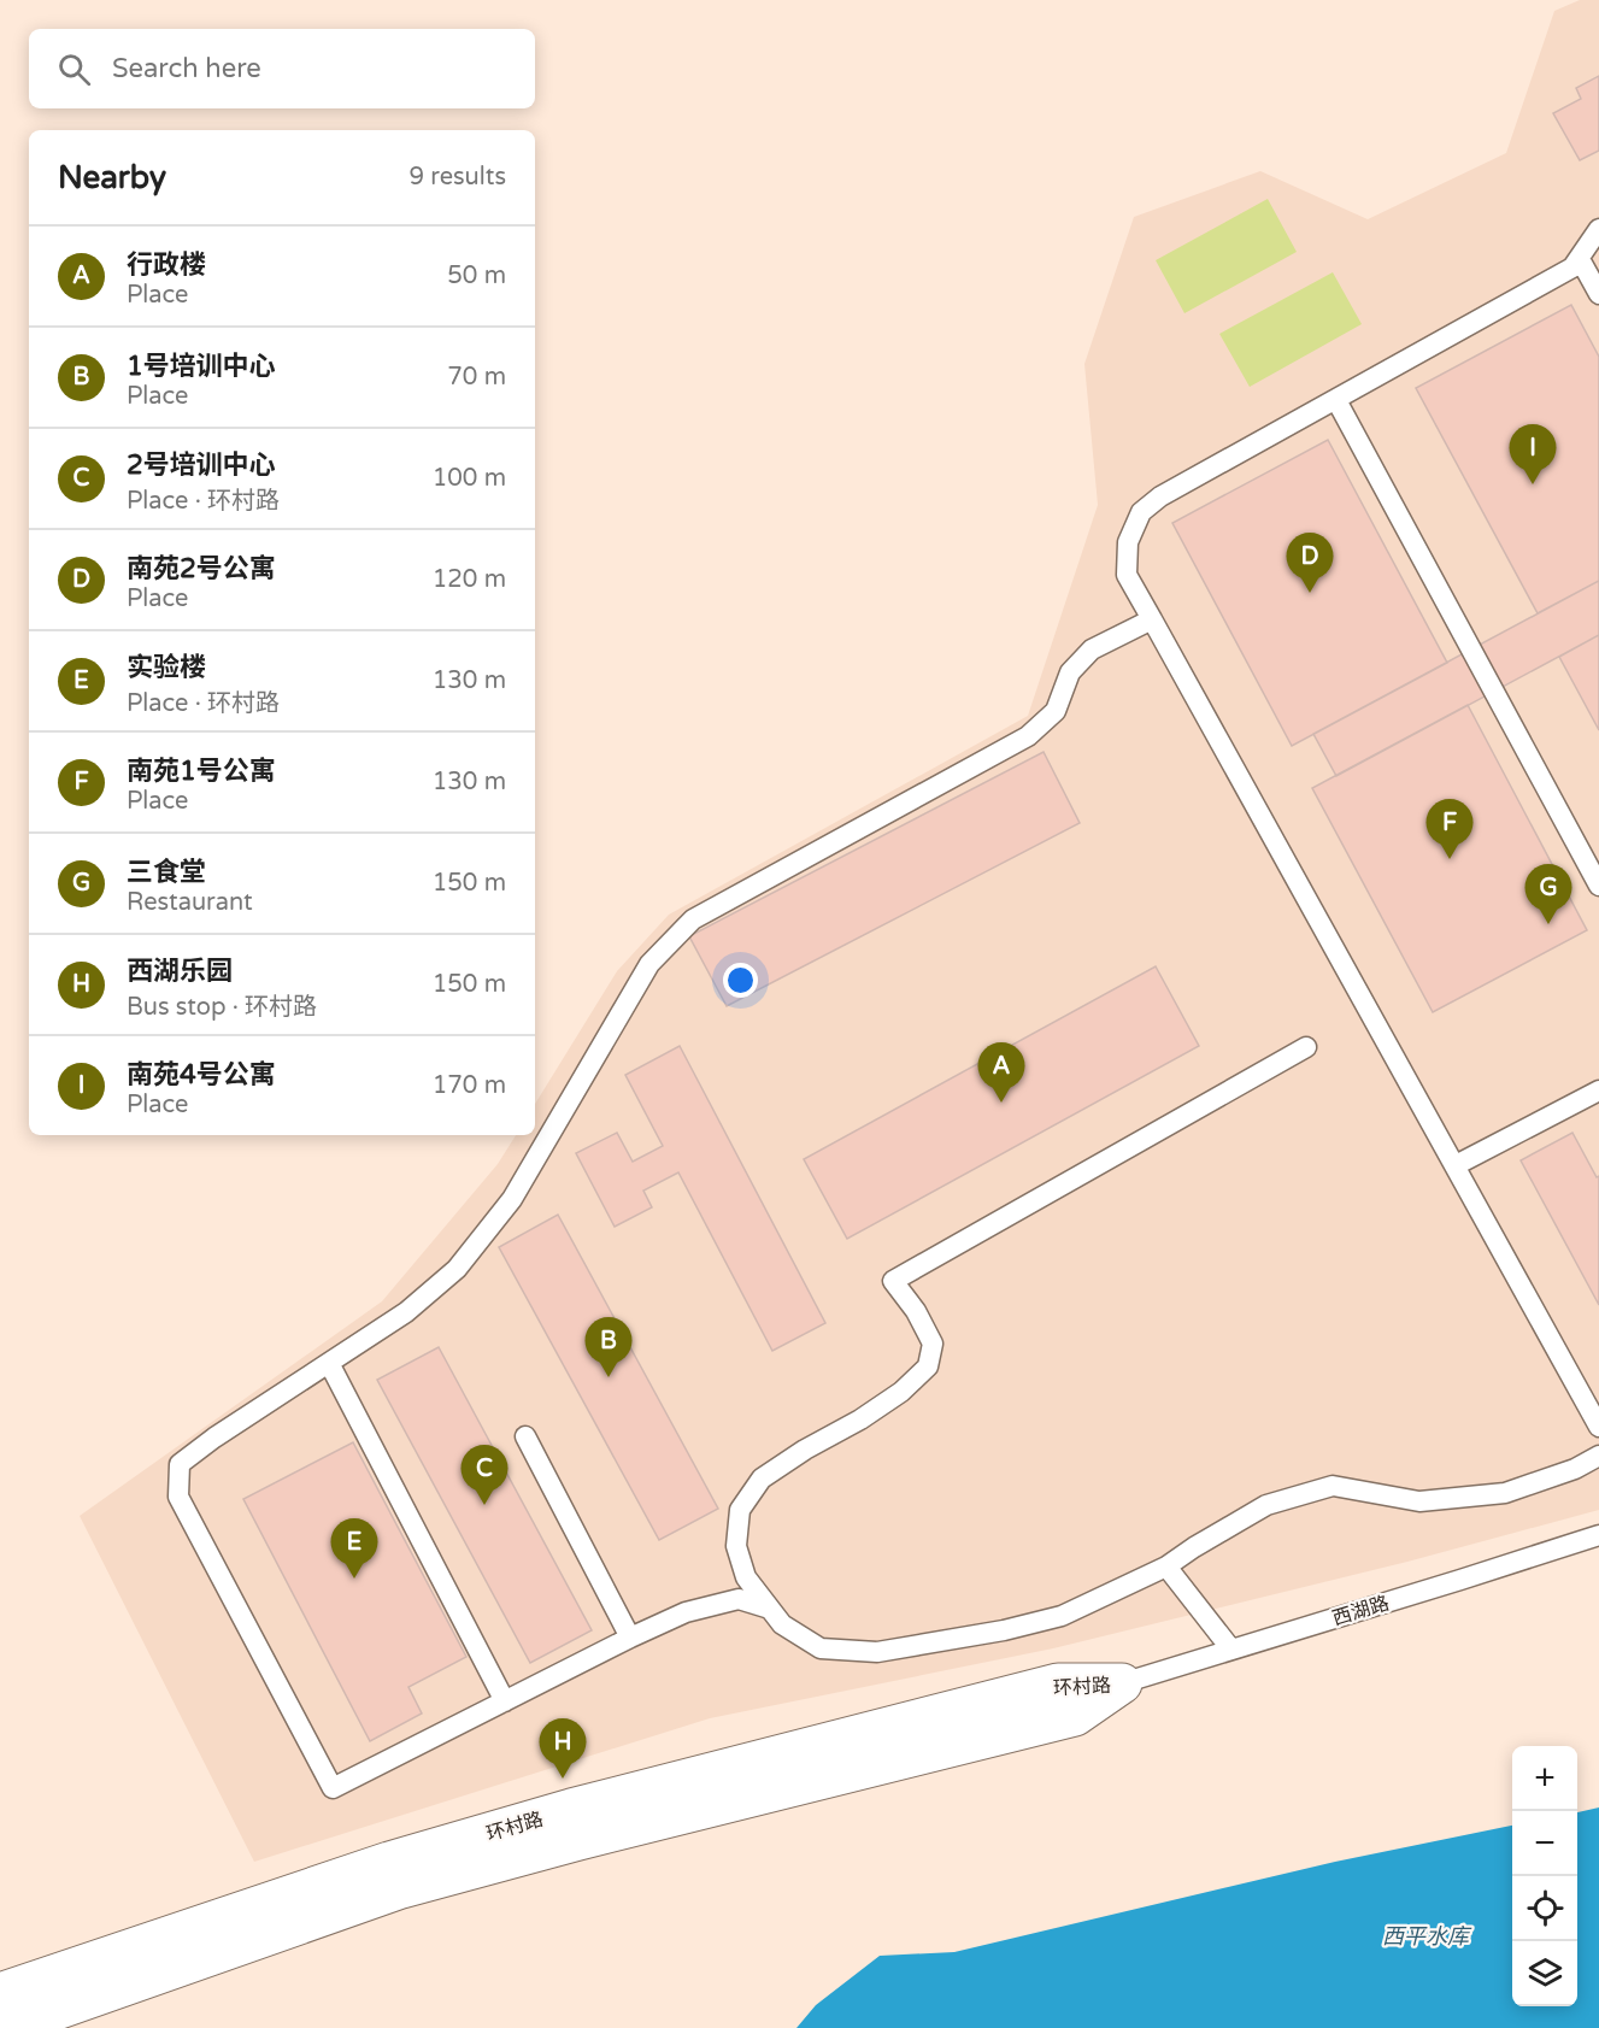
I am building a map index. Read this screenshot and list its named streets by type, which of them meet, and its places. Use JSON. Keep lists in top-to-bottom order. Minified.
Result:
{"streets":{"street":["环村路"],"lane":["西湖路"]},"crossings":[["西湖路","环村路"]],"water":["西平水库"],"page":{"search":"Search here","heading":["Nearby","9 results"],"list":[{"mark":"A","name":"行政楼","note":"Place","value":"50 m"},{"mark":"B","name":"1号培训中心","note":"Place","value":"70 m"},{"mark":"C","name":"2号培训中心","note":"Place · 环村路","value":"100 m"},{"mark":"D","name":"南苑2号公寓","note":"Place","value":"120 m"},{"mark":"E","name":"实验楼","note":"Place · 环村路","value":"130 m"},{"mark":"F","name":"南苑1号公寓","note":"Place","value":"130 m"},{"mark":"G","name":"三食堂","note":"Restaurant","value":"150 m"},{"mark":"H","name":"西湖乐园","note":"Bus stop · 环村路","value":"150 m"},{"mark":"I","name":"南苑4号公寓","note":"Place","value":"170 m"}],"pins":["I","D","F","G","A","B","C","E","H"],"map_buttons":["+","−"]}}
